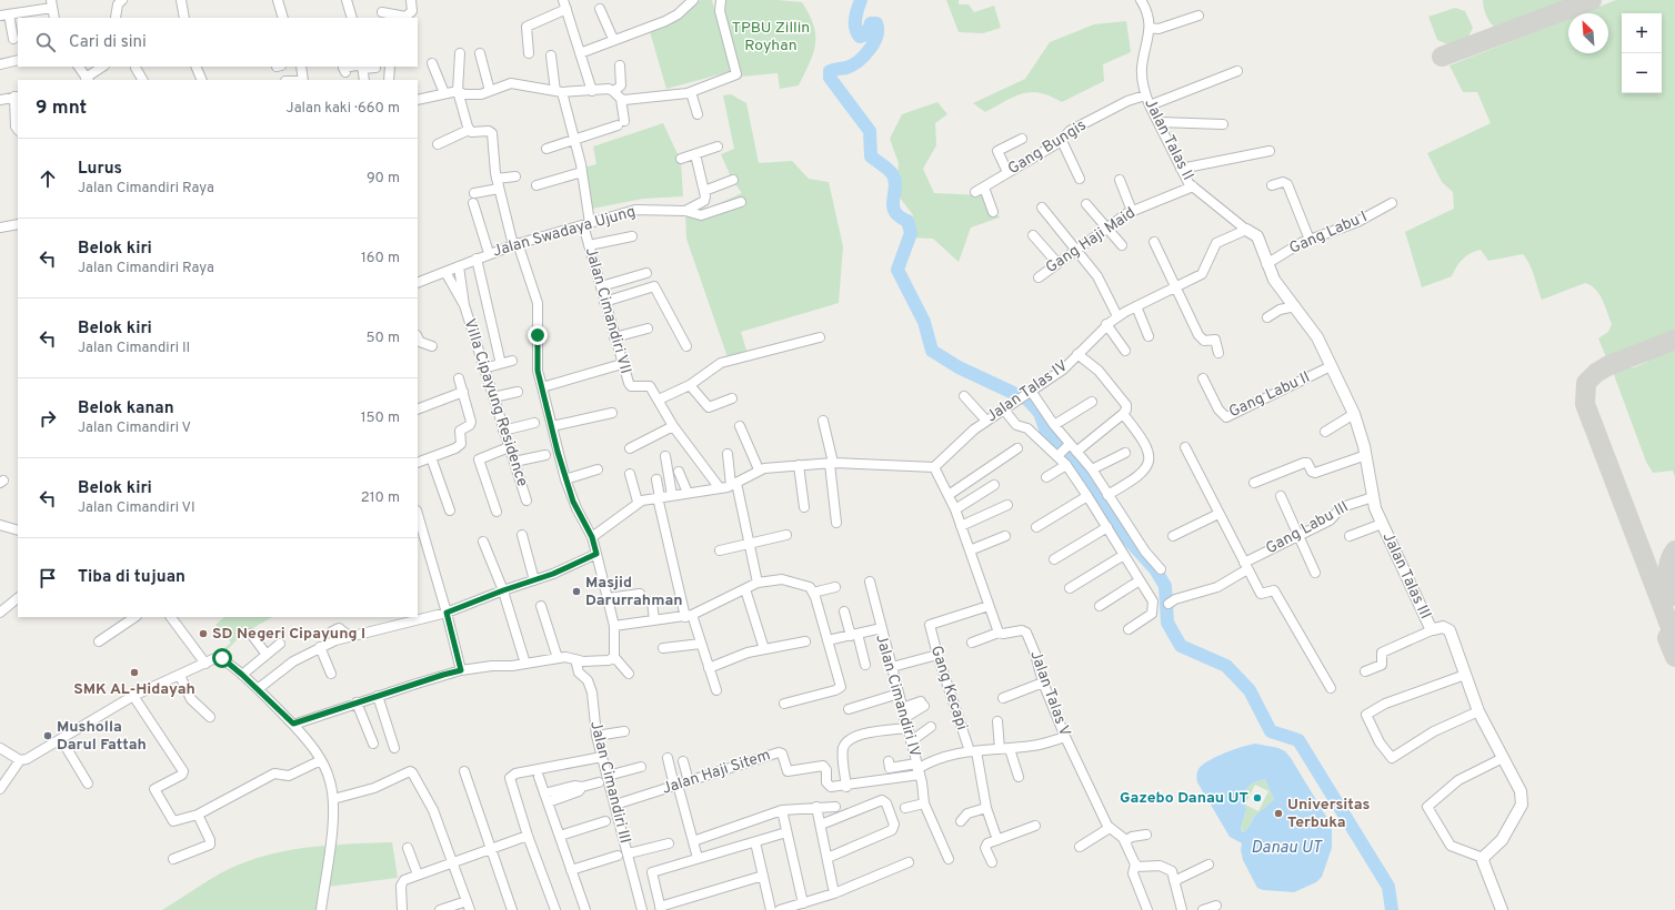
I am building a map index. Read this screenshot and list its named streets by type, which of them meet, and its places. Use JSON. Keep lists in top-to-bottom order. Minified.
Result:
{"streets":{"street":["Jalan Talas II","Gang Bungis","Jalan Swadaya Ujung","Gang Labu I","Gang Haji Maid","Jalan Cimandiri VII","Jalan Talas IV","Gang Labu II","Villa Cipayung Residence","Gang Labu III","Jalan Talas III","Gang Kecapi","Jalan Talas V","Jalan Cimandiri IV","Jalan Haji Sitem","Jalan Cimandiri III"]},"crossings":[["Jalan Talas II","Gang Bungis"],["Jalan Talas II","Gang Haji Maid"],["Jalan Talas II","Jalan Talas IV"],["Jalan Talas II","Jalan Talas III"],["Jalan Swadaya Ujung","Jalan Cimandiri VII"],["Jalan Swadaya Ujung","Villa Cipayung Residence"],["Gang Labu I","Jalan Talas III"],["Jalan Talas IV","Jalan Talas III"],["Gang Labu II","Jalan Talas III"],["Gang Labu III","Jalan Talas III"],["Gang Kecapi","Jalan Haji Sitem"],["Jalan Talas V","Jalan Haji Sitem"],["Jalan Cimandiri IV","Jalan Haji Sitem"],["Jalan Haji Sitem","Jalan Cimandiri III"]],"water":["Danau UT"],"parks":["TPBU Zillin Royhan"],"places":["Masjid Darurrahman","SD Negeri Cipayung I","SMK AL-Hidayah","Musholla Darul Fattah","Gazebo Danau UT","Universitas Terbuka"],"north":"top left","page":{"map_buttons":["+","−"],"search":"Cari di sini","heading":["9 mnt","Jalan kaki · 660 m"],"list":[["Lurus","Jalan Cimandiri Raya","90 m"],["Belok kiri","Jalan Cimandiri Raya","160 m"],["Belok kiri","Jalan Cimandiri II","50 m"],["Belok kanan","Jalan Cimandiri V","150 m"],["Belok kiri","Jalan Cimandiri VI","210 m"],"Tiba di tujuan"]}}
